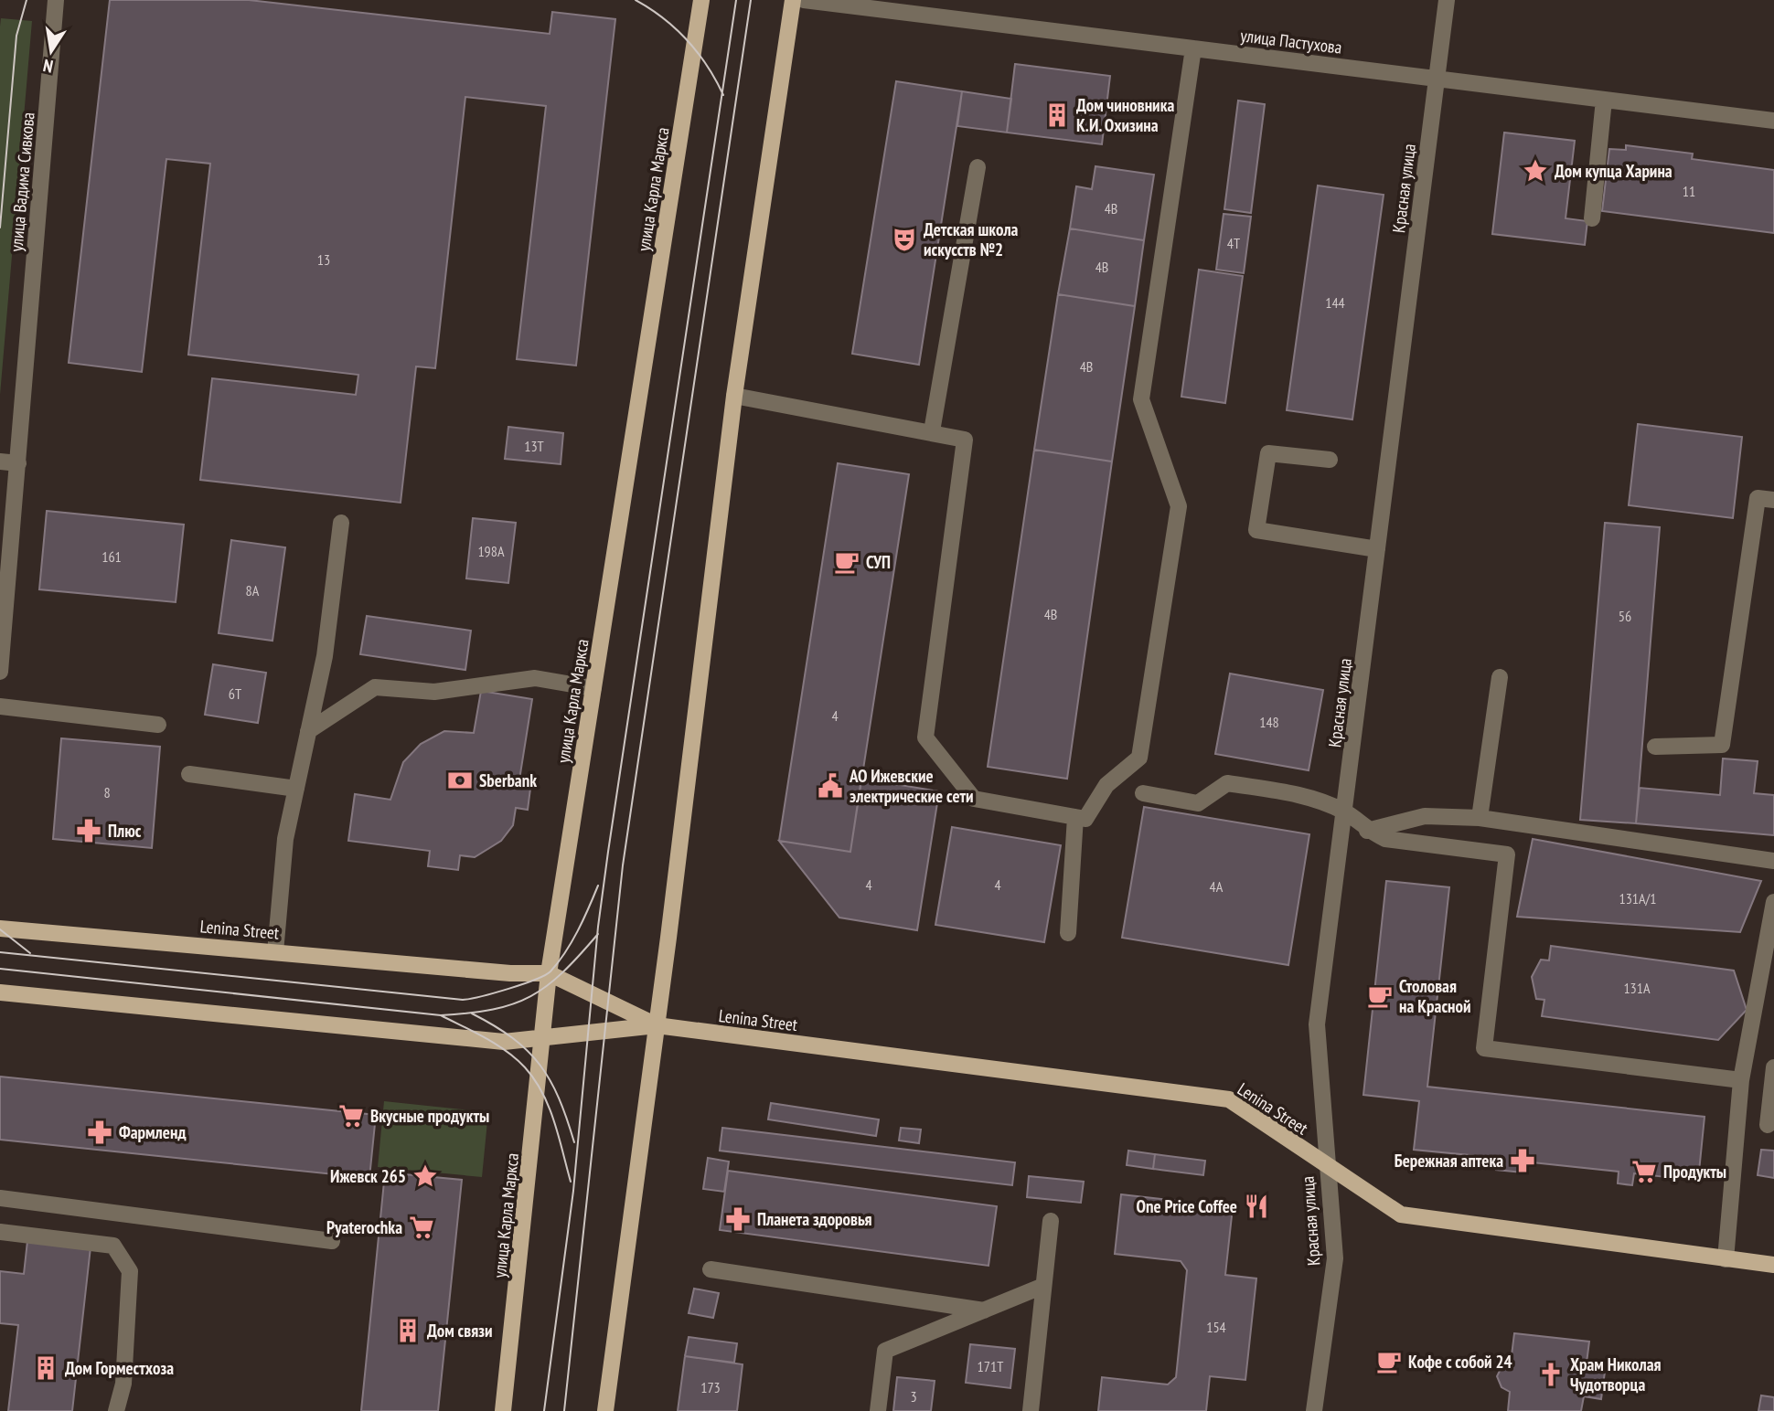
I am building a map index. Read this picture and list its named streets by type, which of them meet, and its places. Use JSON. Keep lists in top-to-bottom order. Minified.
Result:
{"streets":{"main road":["улица Карла Маркса","Lenina Street"],"street":["улица Пастухова","улица Вадима Сивкова","Красная улица"]},"crossings":[["улица Пастухова","Красная улица"],["Красная улица","Lenina Street"],["улица Карла Маркса","Lenina Street"]],"places":{"building":["Дом чиновника К.И. Охизина","Дом связи","Дом Горместхоза"],"place":["Дом купца Харина","Ижевск 265"],"theatre":["Детская школа искусств №2"],"cafe":["СУП","Столовая на Красной","Кофе с собой 24"],"bank":["Sberbank"],"public building":["АО Ижевские электрические сети"],"pharmacy":["Плюс","Фармленд","Бережная аптека","Планета здоровья"],"supermarket":["Вкусные продукты","Продукты","Pyaterochka"],"restaurant":["One Price Coffee"],"church":["Храм Николая Чудотворца"]},"house_numbers":["11","4В","4Т","13","4В","144","4В","13Т","198А","161","8А","4В","56","6Т","4","148","8","4","4","4А","131А/1","131А","154","171Т","173","3"],"north":"bottom"}
